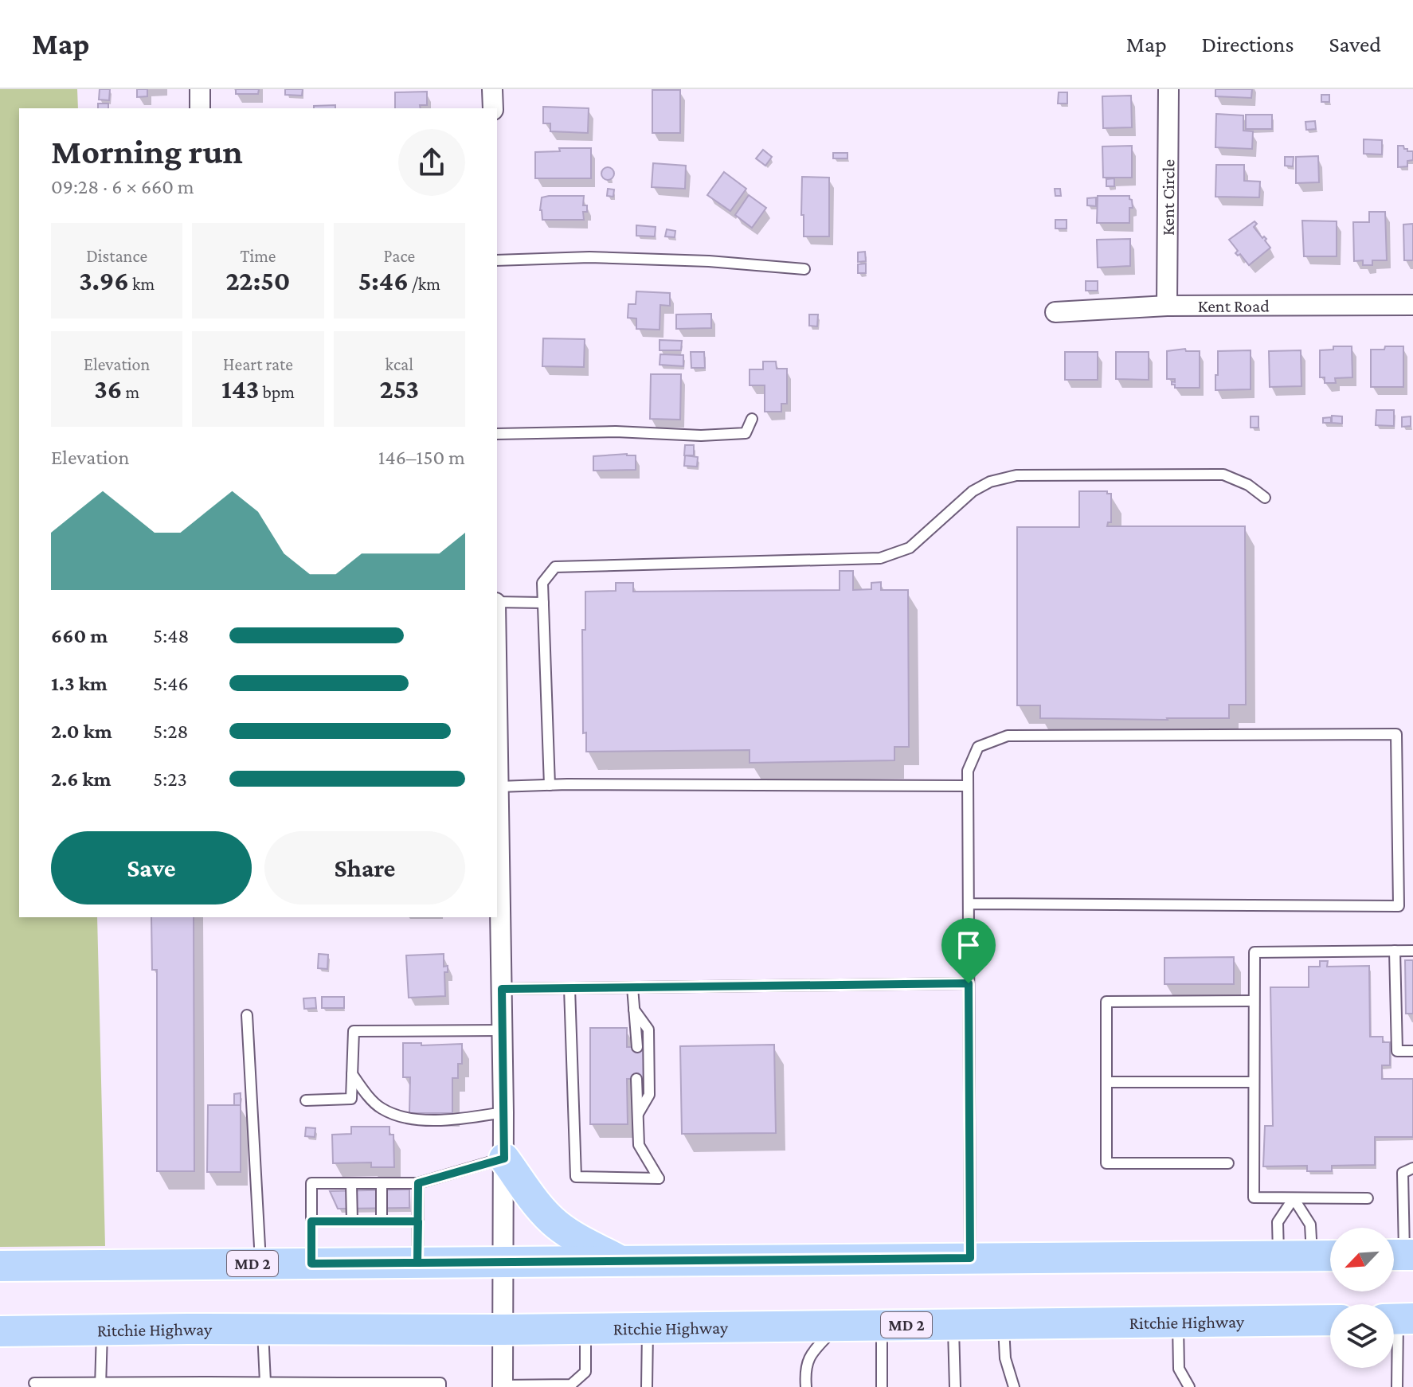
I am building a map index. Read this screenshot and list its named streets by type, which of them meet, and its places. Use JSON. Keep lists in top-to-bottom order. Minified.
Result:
{"streets":{"main road":["MD 2","Ritchie Highway"],"street":["Kent Circle","Kent Road"]},"crossings":[["Kent Circle","Kent Road"]],"north":"bottom left","page":{"header":"Map","nav":["Map","Directions","Saved"],"heading":["Morning run","09:28 · 6 × 660 m"],"stats":[["Distance","3.96 km"],["Time","22:50"],["Pace","5:46 /km"],["Elevation","36 m"],["Heart rate","143 bpm"],["kcal","253"]],"chart":["Elevation","146–150 m"],"list":[{"name":"660 m","note":"5:48"},{"name":"1.3 km","note":"5:46"},{"name":"2.0 km","note":"5:28"},{"name":"2.6 km","note":"5:23"}],"buttons":["Save","Share"]}}
